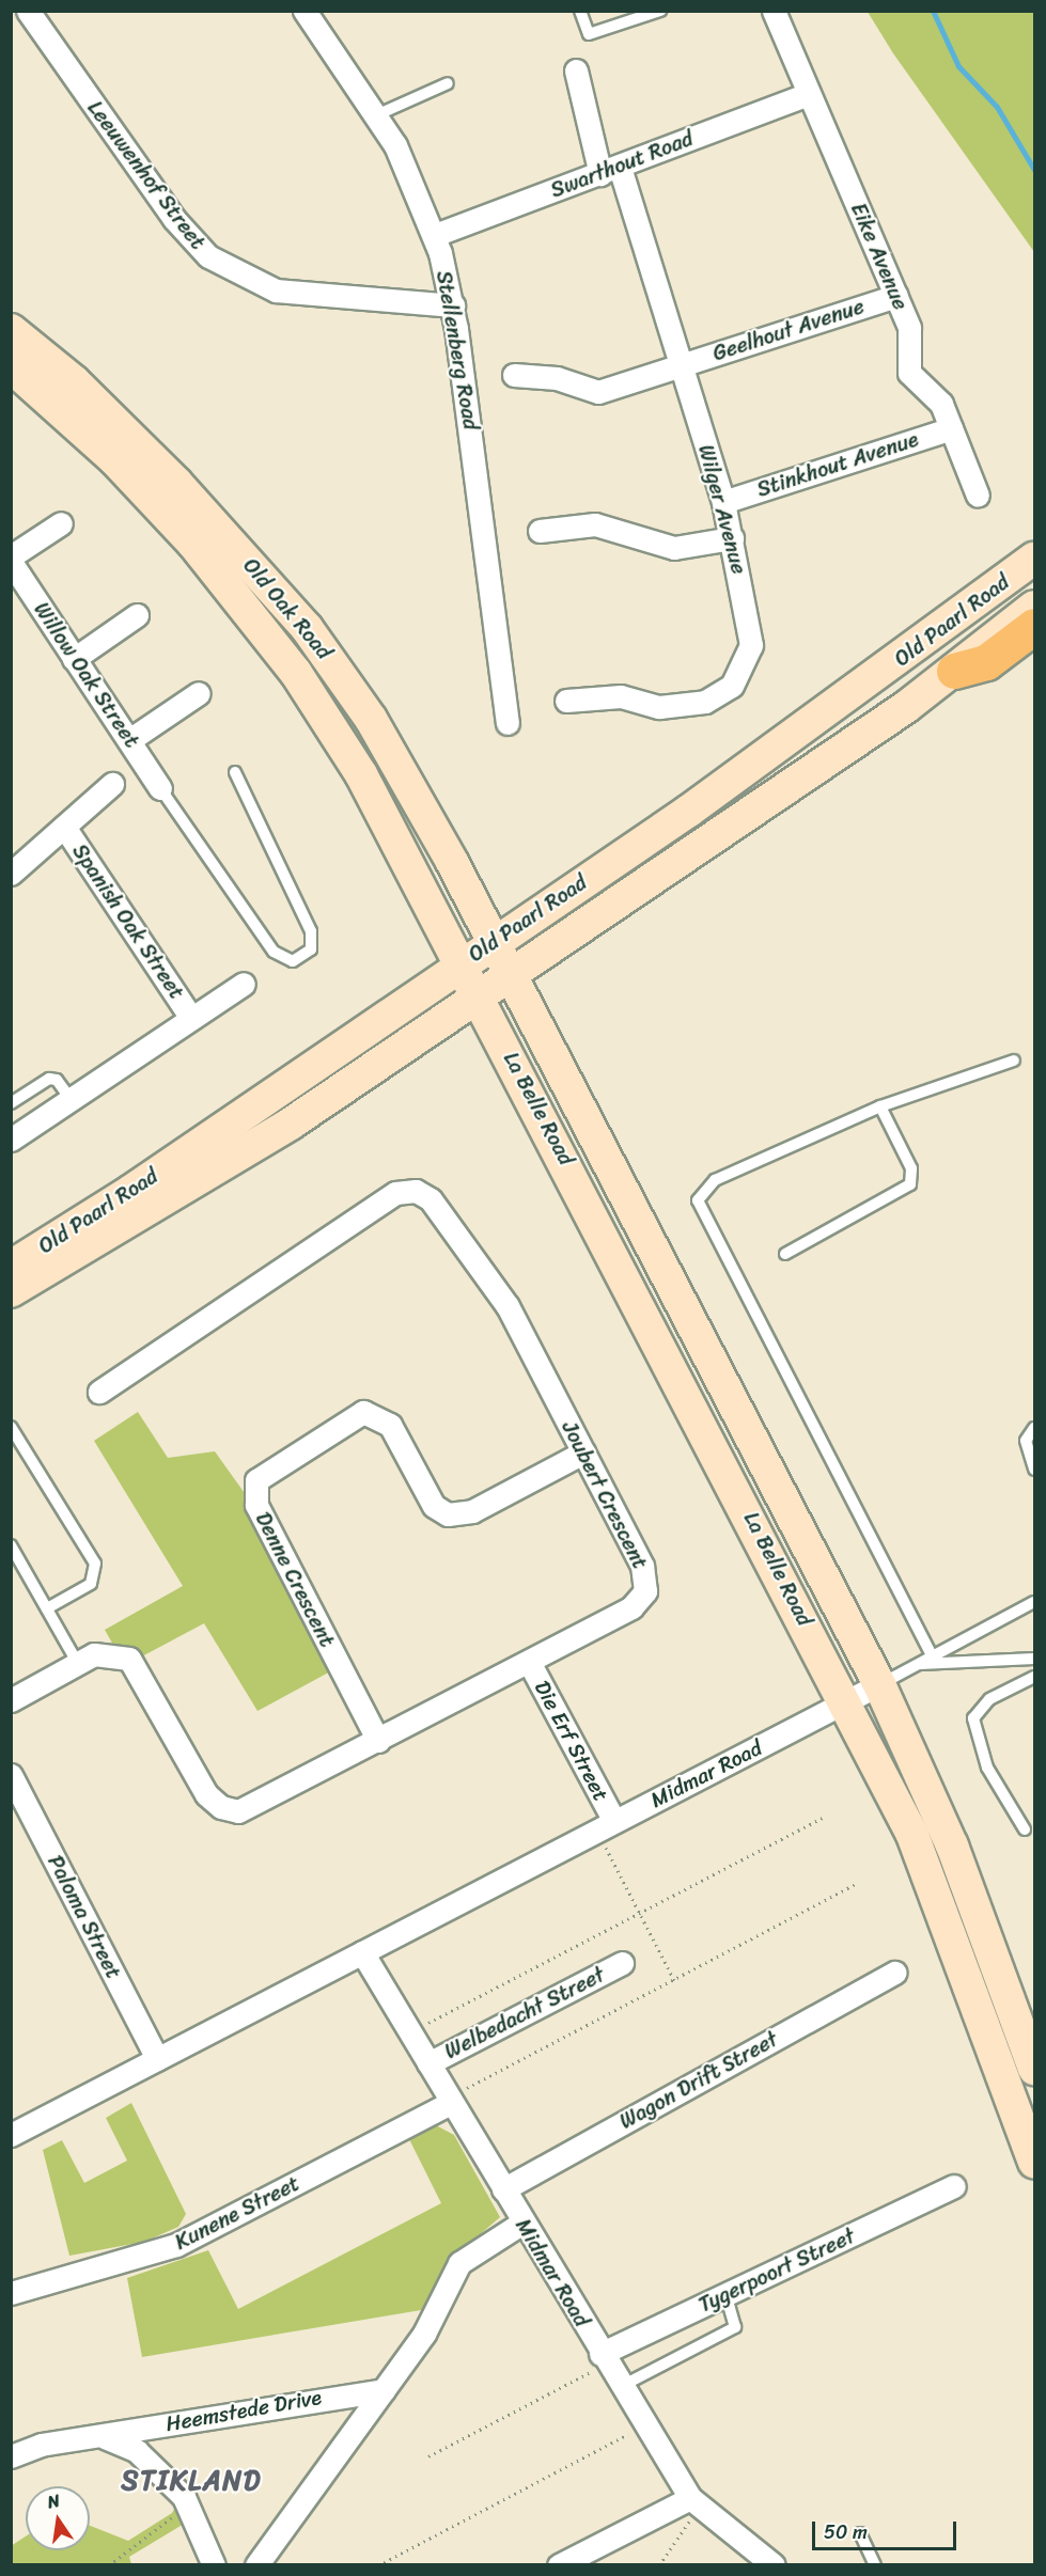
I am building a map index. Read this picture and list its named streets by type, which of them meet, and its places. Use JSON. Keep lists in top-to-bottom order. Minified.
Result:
{"streets":{"main road":["Old Oak Road","Old Paarl Road","La Belle Road"],"street":["Swarthout Road","Leeuwenhof Street","Eike Avenue","Geelhout Avenue","Stellenberg Road","Stinkhout Avenue","Wilger Avenue","Willow Oak Street","Spanish Oak Street","Joubert Crescent","Denne Crescent","Die Erf Street","Midmar Road","Paloma Street","Welbedacht Street","Wagon Drift Street","Kunene Street","Tygerpoort Street","Heemstede Drive"]},"crossings":[["Swarthout Road","Eike Avenue"],["Swarthout Road","Stellenberg Road"],["Swarthout Road","Wilger Avenue"],["Leeuwenhof Street","Stellenberg Road"],["Eike Avenue","Geelhout Avenue"],["Eike Avenue","Stinkhout Avenue"],["Geelhout Avenue","Wilger Avenue"],["Stinkhout Avenue","Wilger Avenue"],["Old Oak Road","Old Paarl Road"],["Old Oak Road","La Belle Road"],["Old Paarl Road","La Belle Road"],["La Belle Road","Midmar Road"],["Joubert Crescent","Denne Crescent"],["Joubert Crescent","Die Erf Street"],["Die Erf Street","Midmar Road"],["Midmar Road","Paloma Street"],["Midmar Road","Welbedacht Street"],["Midmar Road","Wagon Drift Street"],["Midmar Road","Kunene Street"],["Midmar Road","Tygerpoort Street"]],"districts":["STIKLAND"],"scale_bar":"50 m","north":"top"}
